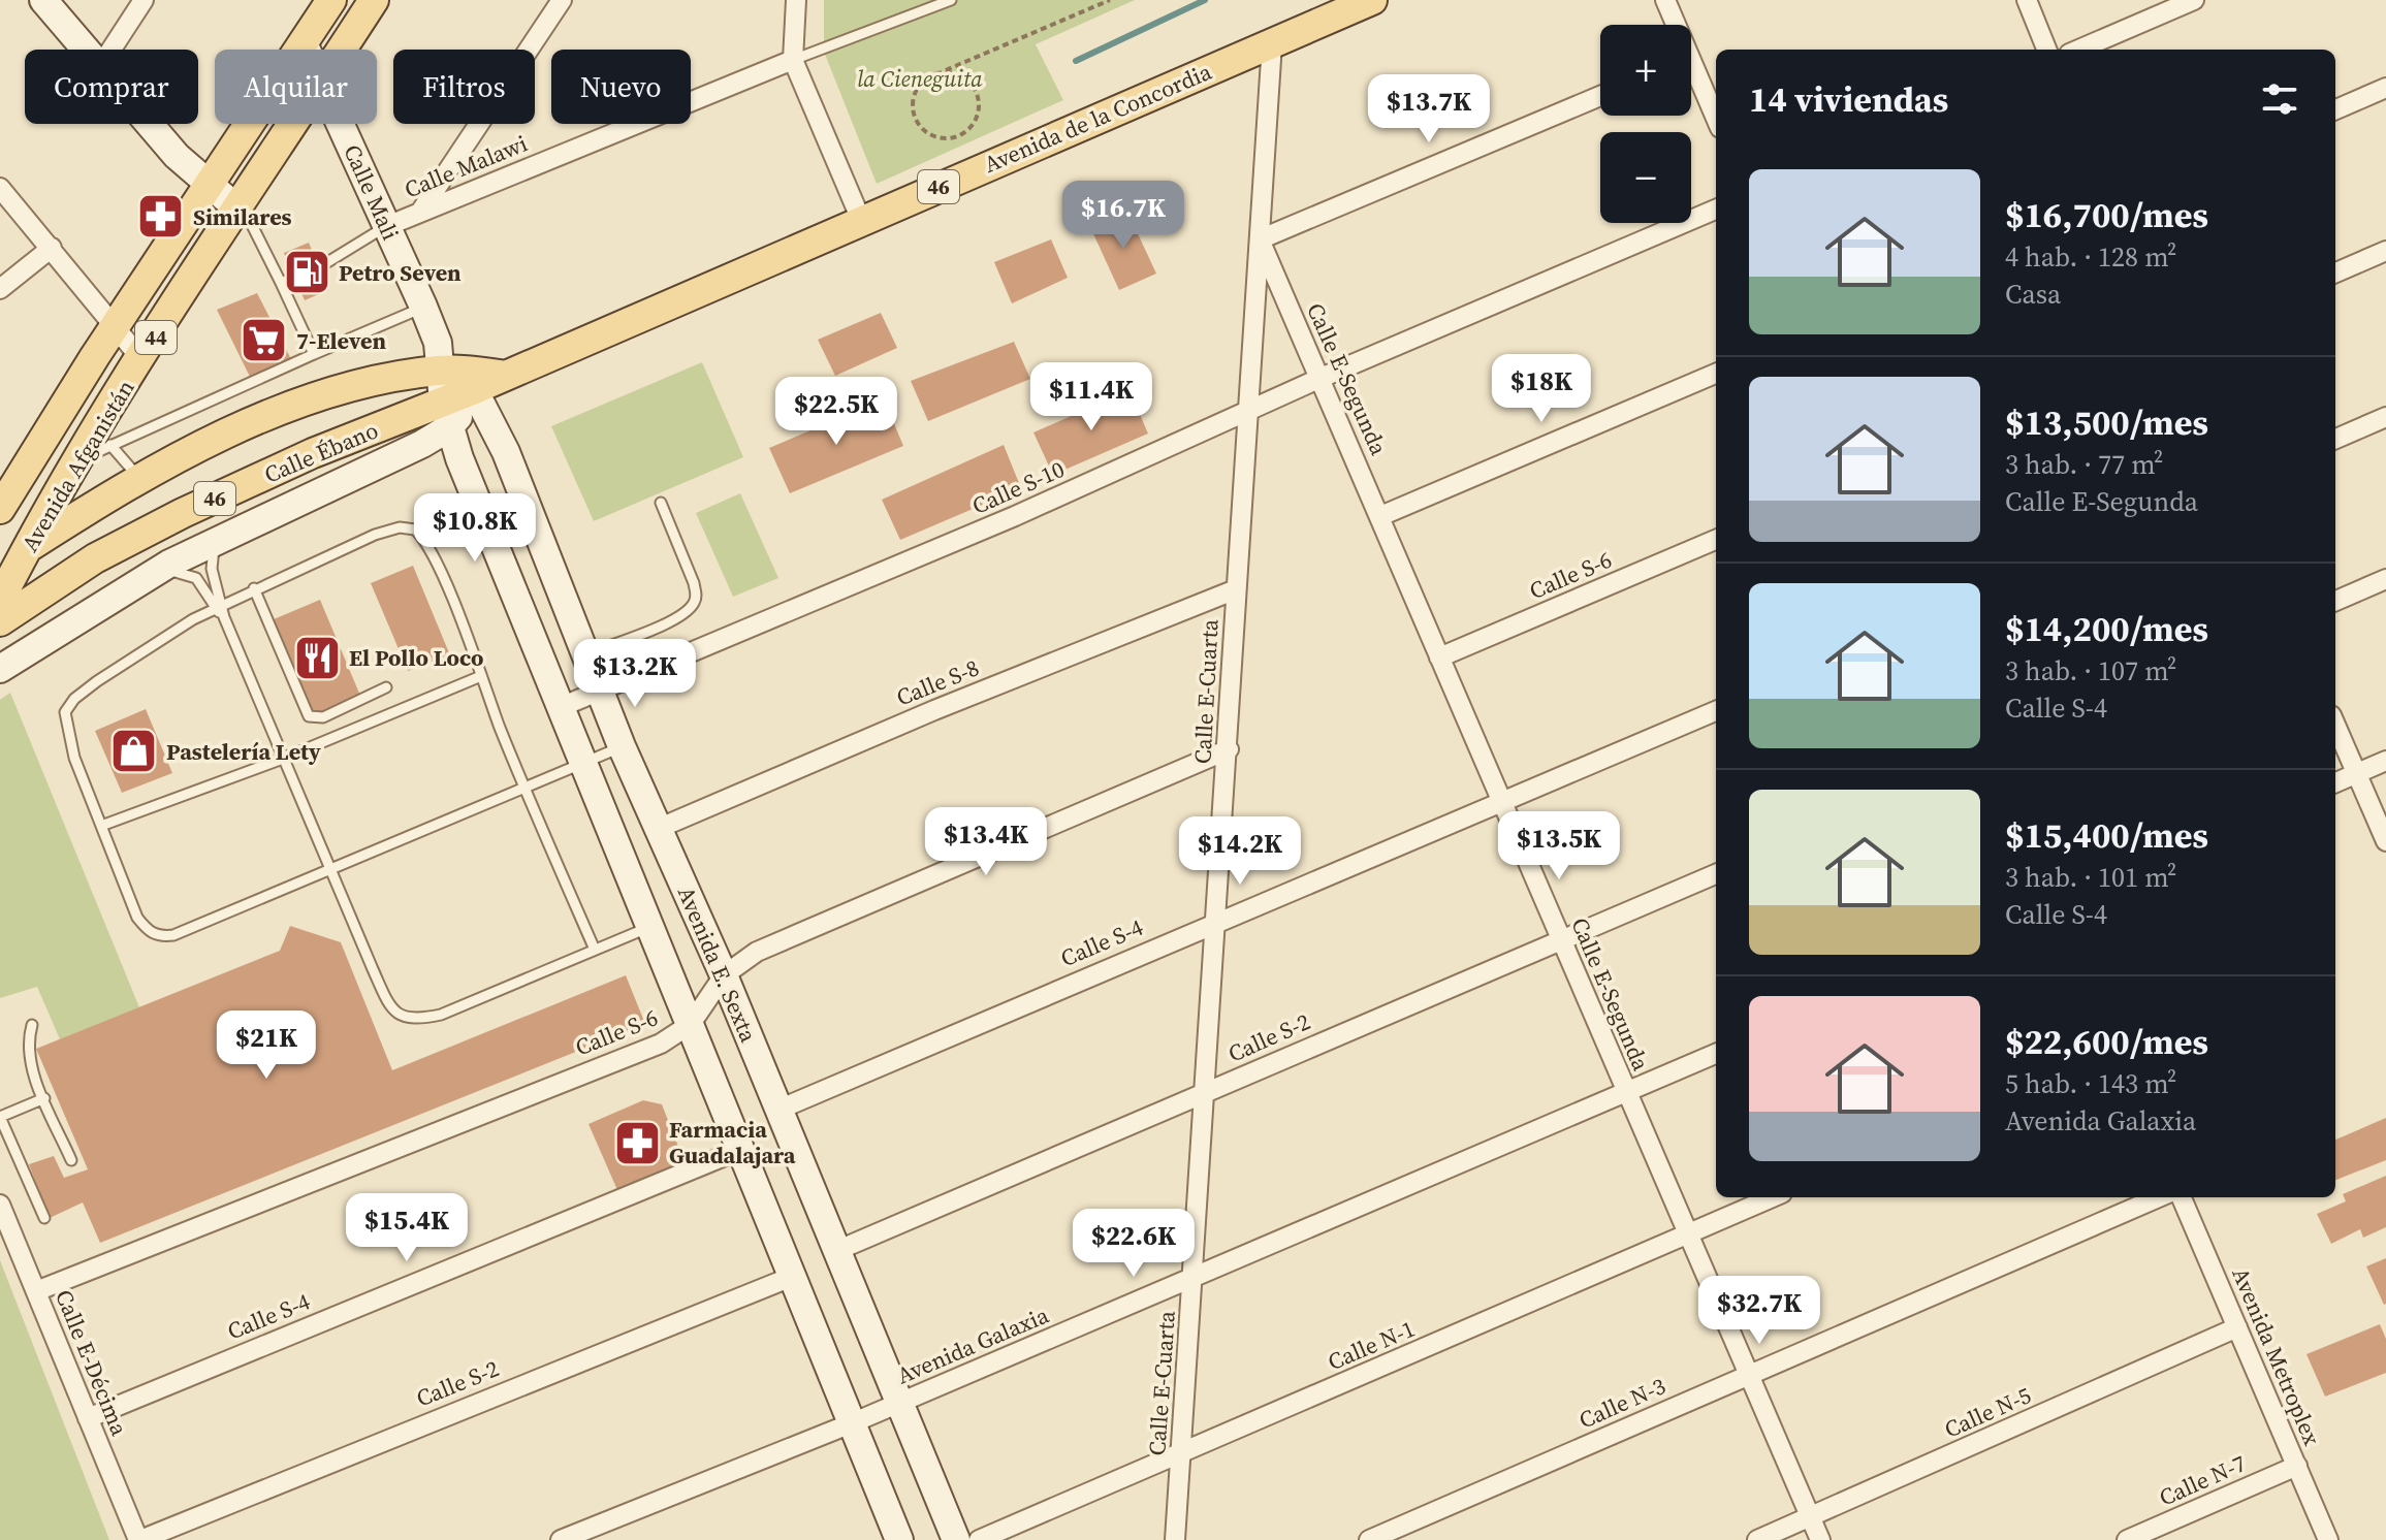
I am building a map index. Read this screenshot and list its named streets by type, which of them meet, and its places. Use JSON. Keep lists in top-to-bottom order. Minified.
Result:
{"streets":{"main road":["Avenida de la Concordia","46","44","Calle Ébano","Avenida Afganistán"],"street":["Calle Malawi","Calle Mali","Calle E-Segunda","Calle S-10","Calle S-6","Calle S-8","Calle E-Cuarta","Calle S-4","Avenida E. Sexta","Calle S-2","Avenida Galaxia","Calle N-1","Avenida Metroplex","Calle E-Décima","Calle N-3","Calle N-5","Calle N-7"]},"crossings":[["Avenida de la Concordia","Calle Mali"],["Avenida de la Concordia","Calle Ébano"],["Avenida de la Concordia","Calle E-Cuarta"],["Avenida de la Concordia","Avenida E. Sexta"],["Calle Malawi","Calle Mali"],["Calle Mali","Calle Ébano"],["Calle Mali","Avenida Afganistán"],["Calle Mali","Avenida E. Sexta"],["Calle E-Segunda","Calle S-10"],["Calle E-Segunda","Calle S-6"],["Calle E-Segunda","Calle E-Cuarta"],["Calle E-Segunda","Calle S-4"],["Calle E-Segunda","Calle S-2"],["Calle E-Segunda","Avenida Galaxia"],["Calle E-Segunda","Calle N-1"],["Calle E-Segunda","Calle N-3"],["Calle E-Segunda","Calle N-5"],["Calle Ébano","Avenida Afganistán"],["Calle Ébano","Avenida E. Sexta"],["Calle S-10","Calle E-Cuarta"],["Calle S-10","Avenida E. Sexta"],["Calle S-6","Calle E-Cuarta"],["Calle S-6","Avenida E. Sexta"],["Calle S-6","Calle E-Décima"],["Calle S-8","Calle E-Cuarta"],["Calle S-8","Avenida E. Sexta"],["Calle E-Cuarta","Calle S-4"],["Calle E-Cuarta","Calle S-2"],["Calle E-Cuarta","Avenida Galaxia"],["Calle E-Cuarta","Calle N-1"],["Calle S-4","Avenida E. Sexta"],["Calle S-4","Calle E-Décima"],["Avenida E. Sexta","Calle S-2"],["Avenida E. Sexta","Avenida Galaxia"],["Calle S-2","Calle E-Décima"],["Avenida Metroplex","Calle N-5"],["Avenida Metroplex","Calle N-7"]],"parks":["la Cieneguita"],"places":{"pharmacy":["Similares","Farmacia Guadalajara"],"fuel station":["Petro Seven"],"supermarket":["7-Eleven"],"restaurant":["El Pollo Loco"],"shop":["Pastelería Lety"]},"page":{"map_buttons":["+","−"],"chip":["Comprar","Alquilar","Filtros","Nuevo"],"heading":"14 viviendas","price":["$13.7K","$16.7K","$18K","$11.4K","$22.5K","$10.8K","$13.2K","$13.4K","$13.5K","$14.2K","$21K","$15.4K","$22.6K","$32.7K"],"list":[{"name":"$16,700/mes","note":"4 hab. · 128 m² · Casa"},{"name":"$13,500/mes","note":"3 hab. · 77 m² · Calle E-Segunda"},{"name":"$14,200/mes","note":"3 hab. · 107 m² · Calle S-4"},{"name":"$15,400/mes","note":"3 hab. · 101 m² · Calle S-4"},{"name":"$22,600/mes","note":"5 hab. · 143 m² · Avenida Galaxia"}]}}
